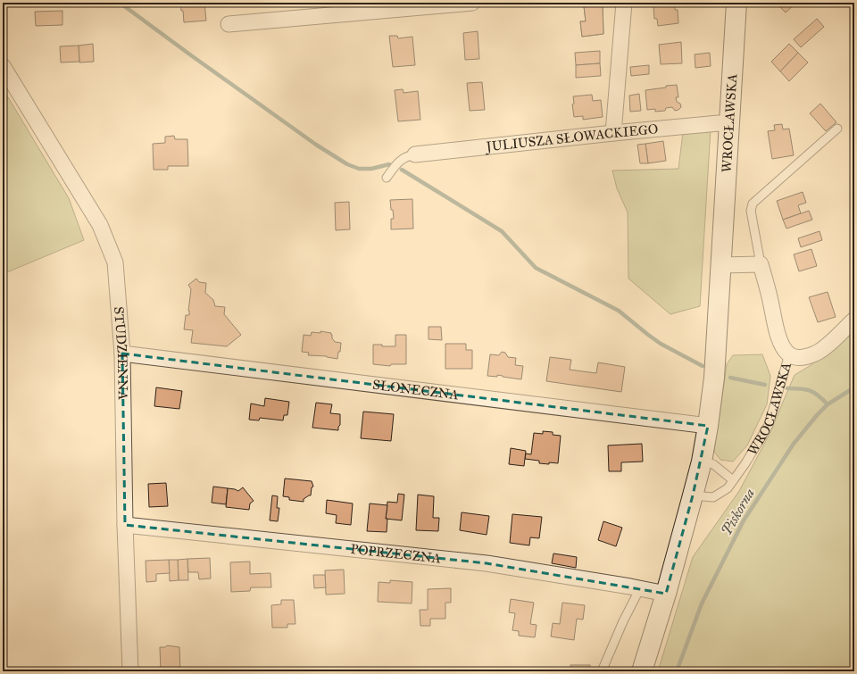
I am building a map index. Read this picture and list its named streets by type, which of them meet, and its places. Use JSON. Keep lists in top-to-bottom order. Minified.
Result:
{"streets":{"main road":["WROCŁAWSKA"],"street":["JULIUSZA SŁOWACKIEGO","STUDZIENNA","SŁONECZNA","POPRZECZNA"]},"crossings":[["WROCŁAWSKA","JULIUSZA SŁOWACKIEGO"],["WROCŁAWSKA","SŁONECZNA"],["WROCŁAWSKA","POPRZECZNA"],["STUDZIENNA","SŁONECZNA"],["STUDZIENNA","POPRZECZNA"]],"water":["Piskorna"]}
